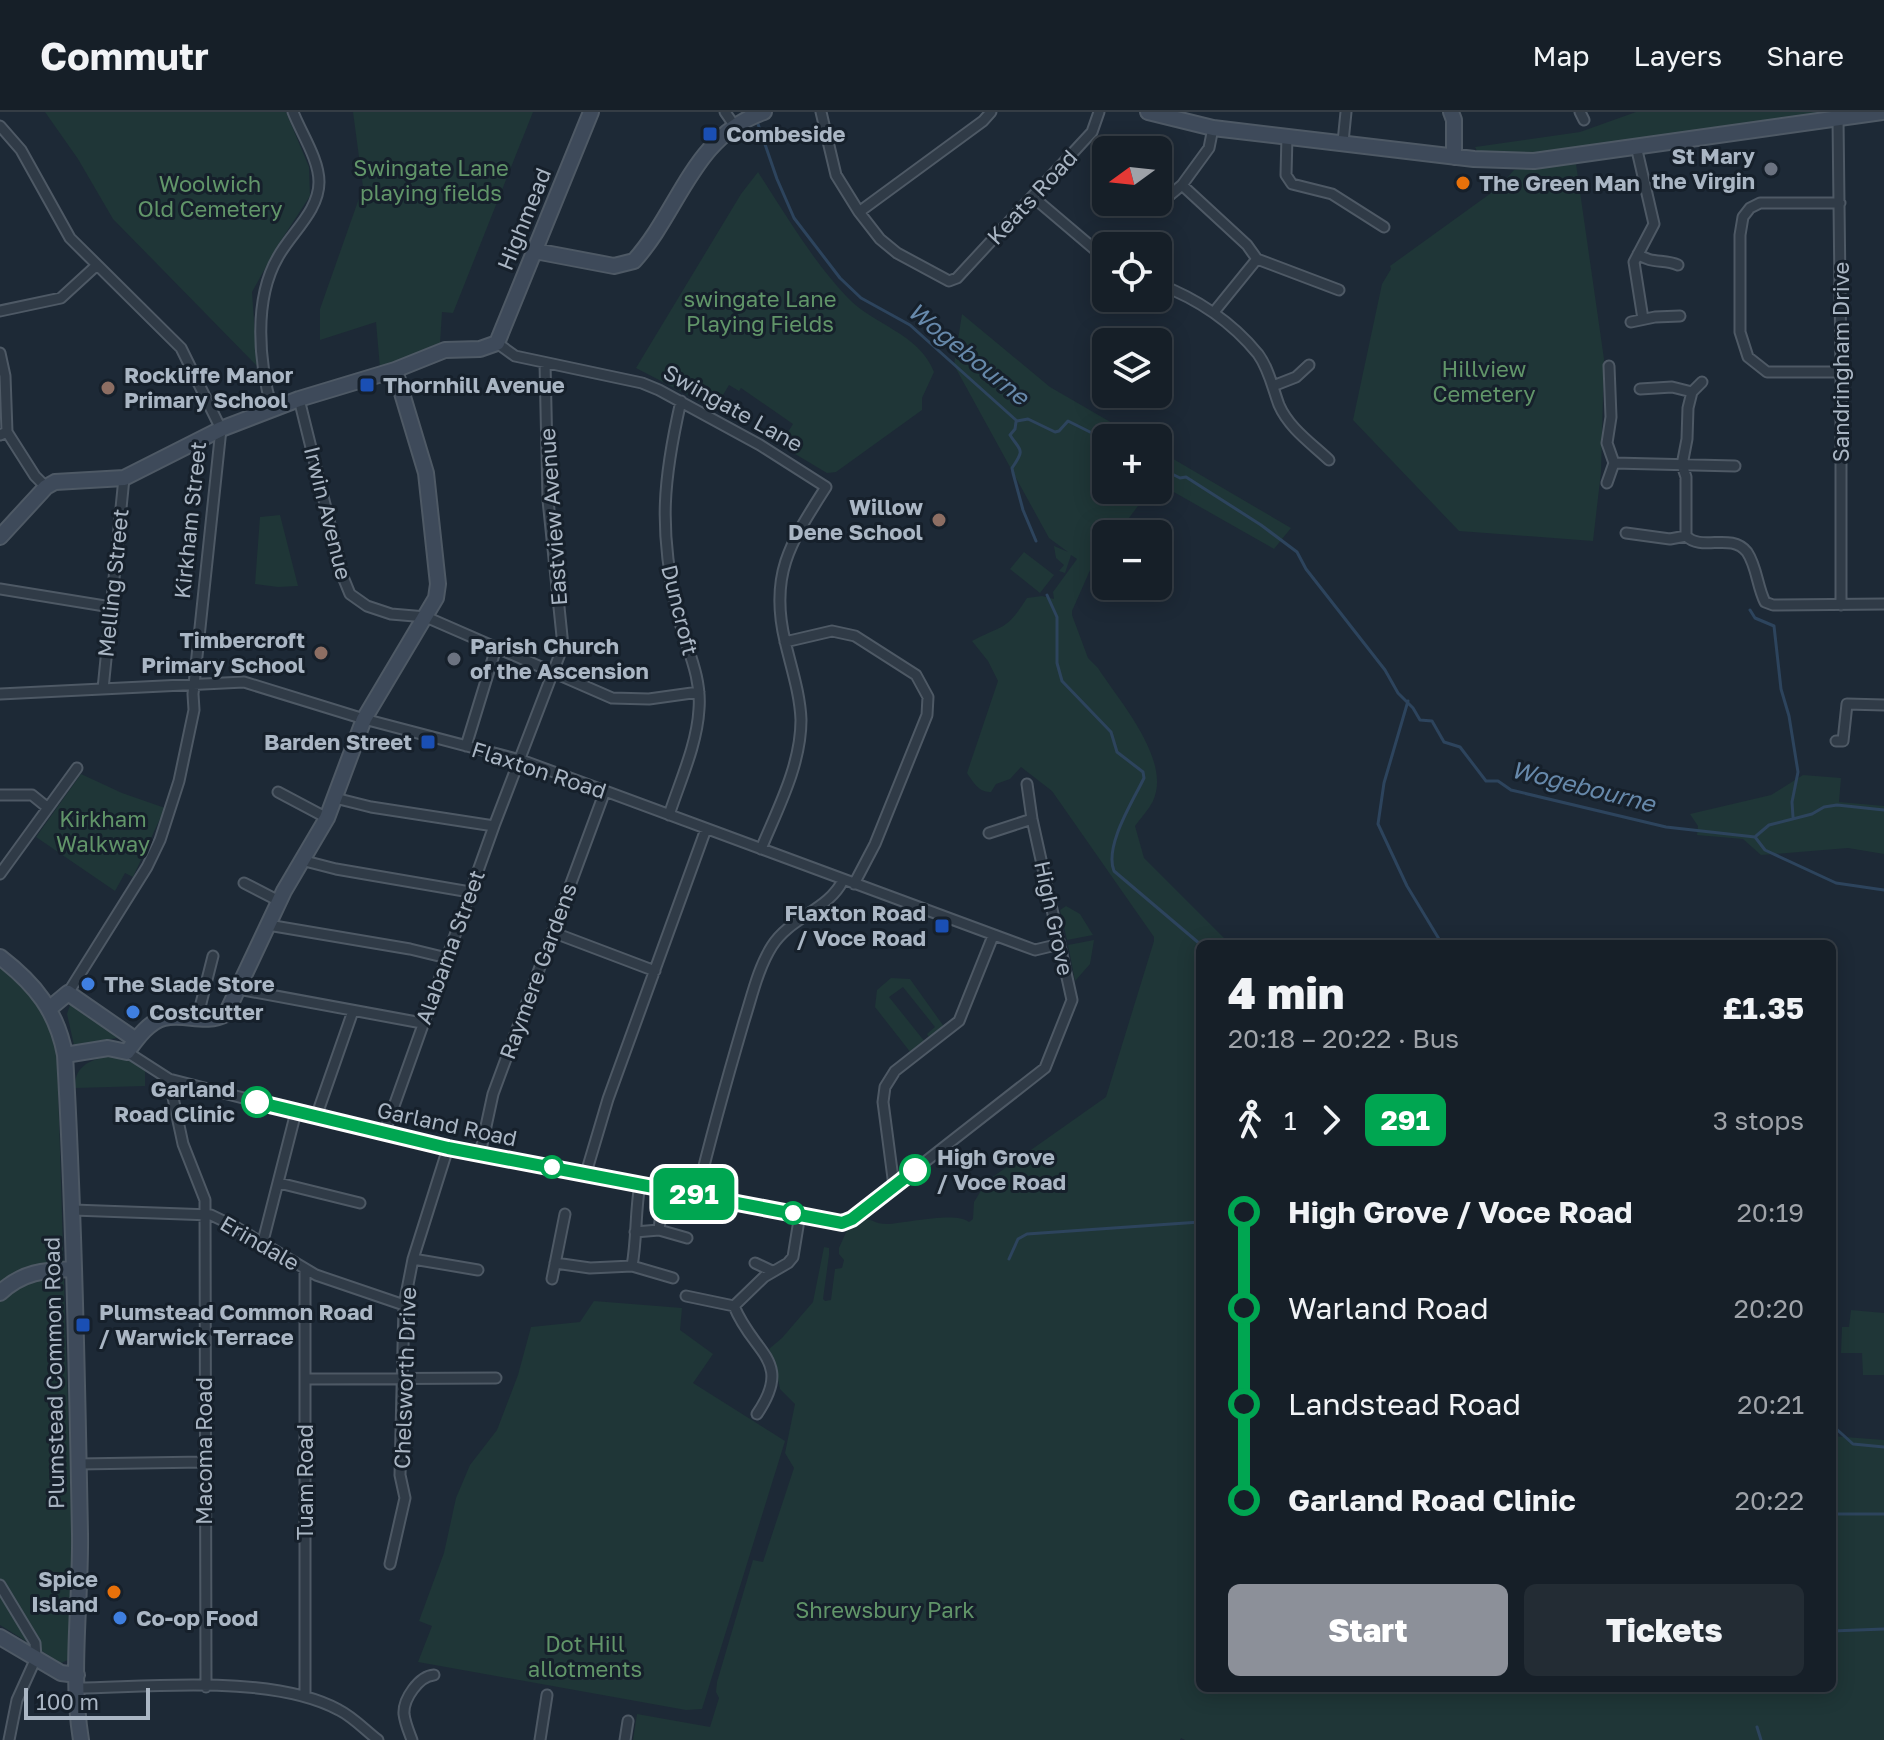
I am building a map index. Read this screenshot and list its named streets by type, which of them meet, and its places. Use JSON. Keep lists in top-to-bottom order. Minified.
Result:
{"streets":{"street":["Keats Road","Highmead","Sandringham Drive","Swingate Lane","Irwin Avenue","Eastview Avenue","Kirkham Street","Melling Street","Duncroft","Flaxton Road","High Grove","Alabama Street","Raymere Gardens","Garland Road","Erindale","Plumstead Common Road","Chelsworth Drive","Macoma Road","Tuam Road"]},"crossings":[["Highmead","Swingate Lane"],["Swingate Lane","Eastview Avenue"],["Swingate Lane","Duncroft"],["Irwin Avenue","Eastview Avenue"],["Irwin Avenue","Duncroft"],["Eastview Avenue","Flaxton Road"],["Eastview Avenue","Alabama Street"],["Kirkham Street","Flaxton Road"],["Kirkham Street","Plumstead Common Road"],["Melling Street","Flaxton Road"],["Duncroft","Flaxton Road"],["Flaxton Road","High Grove"],["Flaxton Road","Alabama Street"],["Flaxton Road","Raymere Gardens"],["High Grove","Garland Road"],["Alabama Street","Garland Road"],["Raymere Gardens","Garland Road"],["Garland Road","Erindale"],["Garland Road","Chelsworth Drive"],["Erindale","Chelsworth Drive"],["Erindale","Macoma Road"],["Erindale","Tuam Road"]],"water":["Wogebourne"],"parks":["Swingate Lane playing fields","Woolwich Old Cemetery","swingate Lane Playing Fields","Hillview Cemetery","Kirkham Walkway","Shrewsbury Park","Dot Hill allotments"],"places":{"transit":["Combeside","Thornhill Avenue","Barden Street","Flaxton Road / Voce Road","Plumstead Common Road / Warwick Terrace"],"other":["St Mary the Virgin","The Green Man","Rockliffe Manor Primary School","Willow Dene School","Timbercroft Primary School","Parish Church of the Ascension","The Slade Store","Costcutter","Garland Road Clinic","High Grove / Voce Road","Spice Island","Co-op Food"]},"lines":["bus line 291"],"scale_bar":"100 m","north":"left","page":{"header":"Commutr","nav":["Map","Layers","Share"],"on_map":"291","map_buttons":["+","−"],"heading":["4 min","20:18 – 20:22 · Bus","£1.35"],"legs":["1","291","3 stops"],"list":[{"name":"High Grove / Voce Road","value":"20:19"},{"name":"Warland Road","value":"20:20"},{"name":"Landstead Road","value":"20:21"},{"name":"Garland Road Clinic","value":"20:22"}],"buttons":["Start","Tickets"],"scale":"100 m"}}
